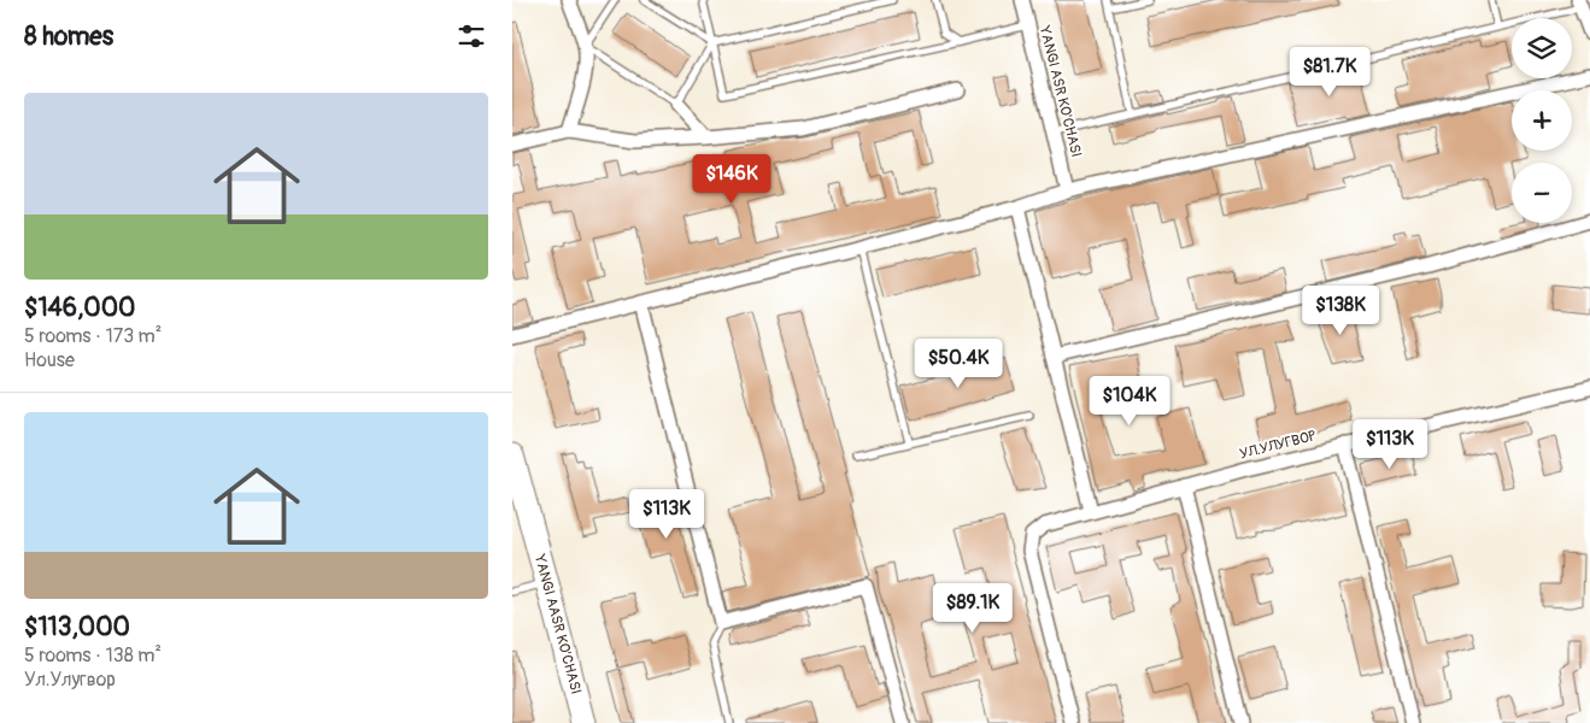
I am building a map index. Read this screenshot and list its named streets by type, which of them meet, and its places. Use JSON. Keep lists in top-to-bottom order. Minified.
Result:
{"streets":{"main road":["YANGI AASR KO'CHASI"],"street":["YANGI ASR KO'CHASI","УЛ.УЛУГВОР"]},"page":{"heading":"8 homes","map_buttons":["+","−"],"price":["$81.7K","$146K","$138K","$50.4K","$104K","$113K","$113K","$89.1K"],"list":[{"name":"$146,000","note":"5 rooms · 173 m² · House"},{"name":"$113,000","note":"5 rooms · 138 m² · Ул.Улугвор"}]}}
